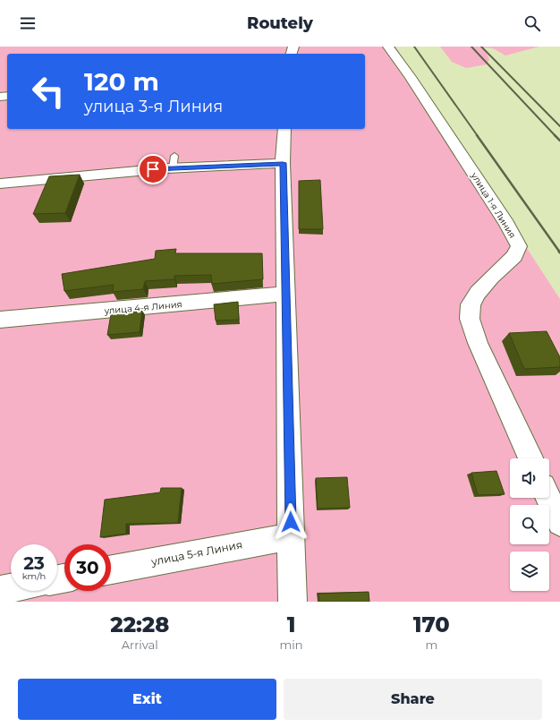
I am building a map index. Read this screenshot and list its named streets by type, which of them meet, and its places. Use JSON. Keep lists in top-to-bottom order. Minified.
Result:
{"streets":{"street":["улица 1-я Линия","улица 4-я Линия","улица 5-я Линия"]},"page":{"header":"Routely","turn":["120 m","улица 3-я Линия"],"speed":"23 km/h","limit":"30","eta":["22:28","Arrival","1","min","170","m"],"buttons":["Exit","Share"]}}
